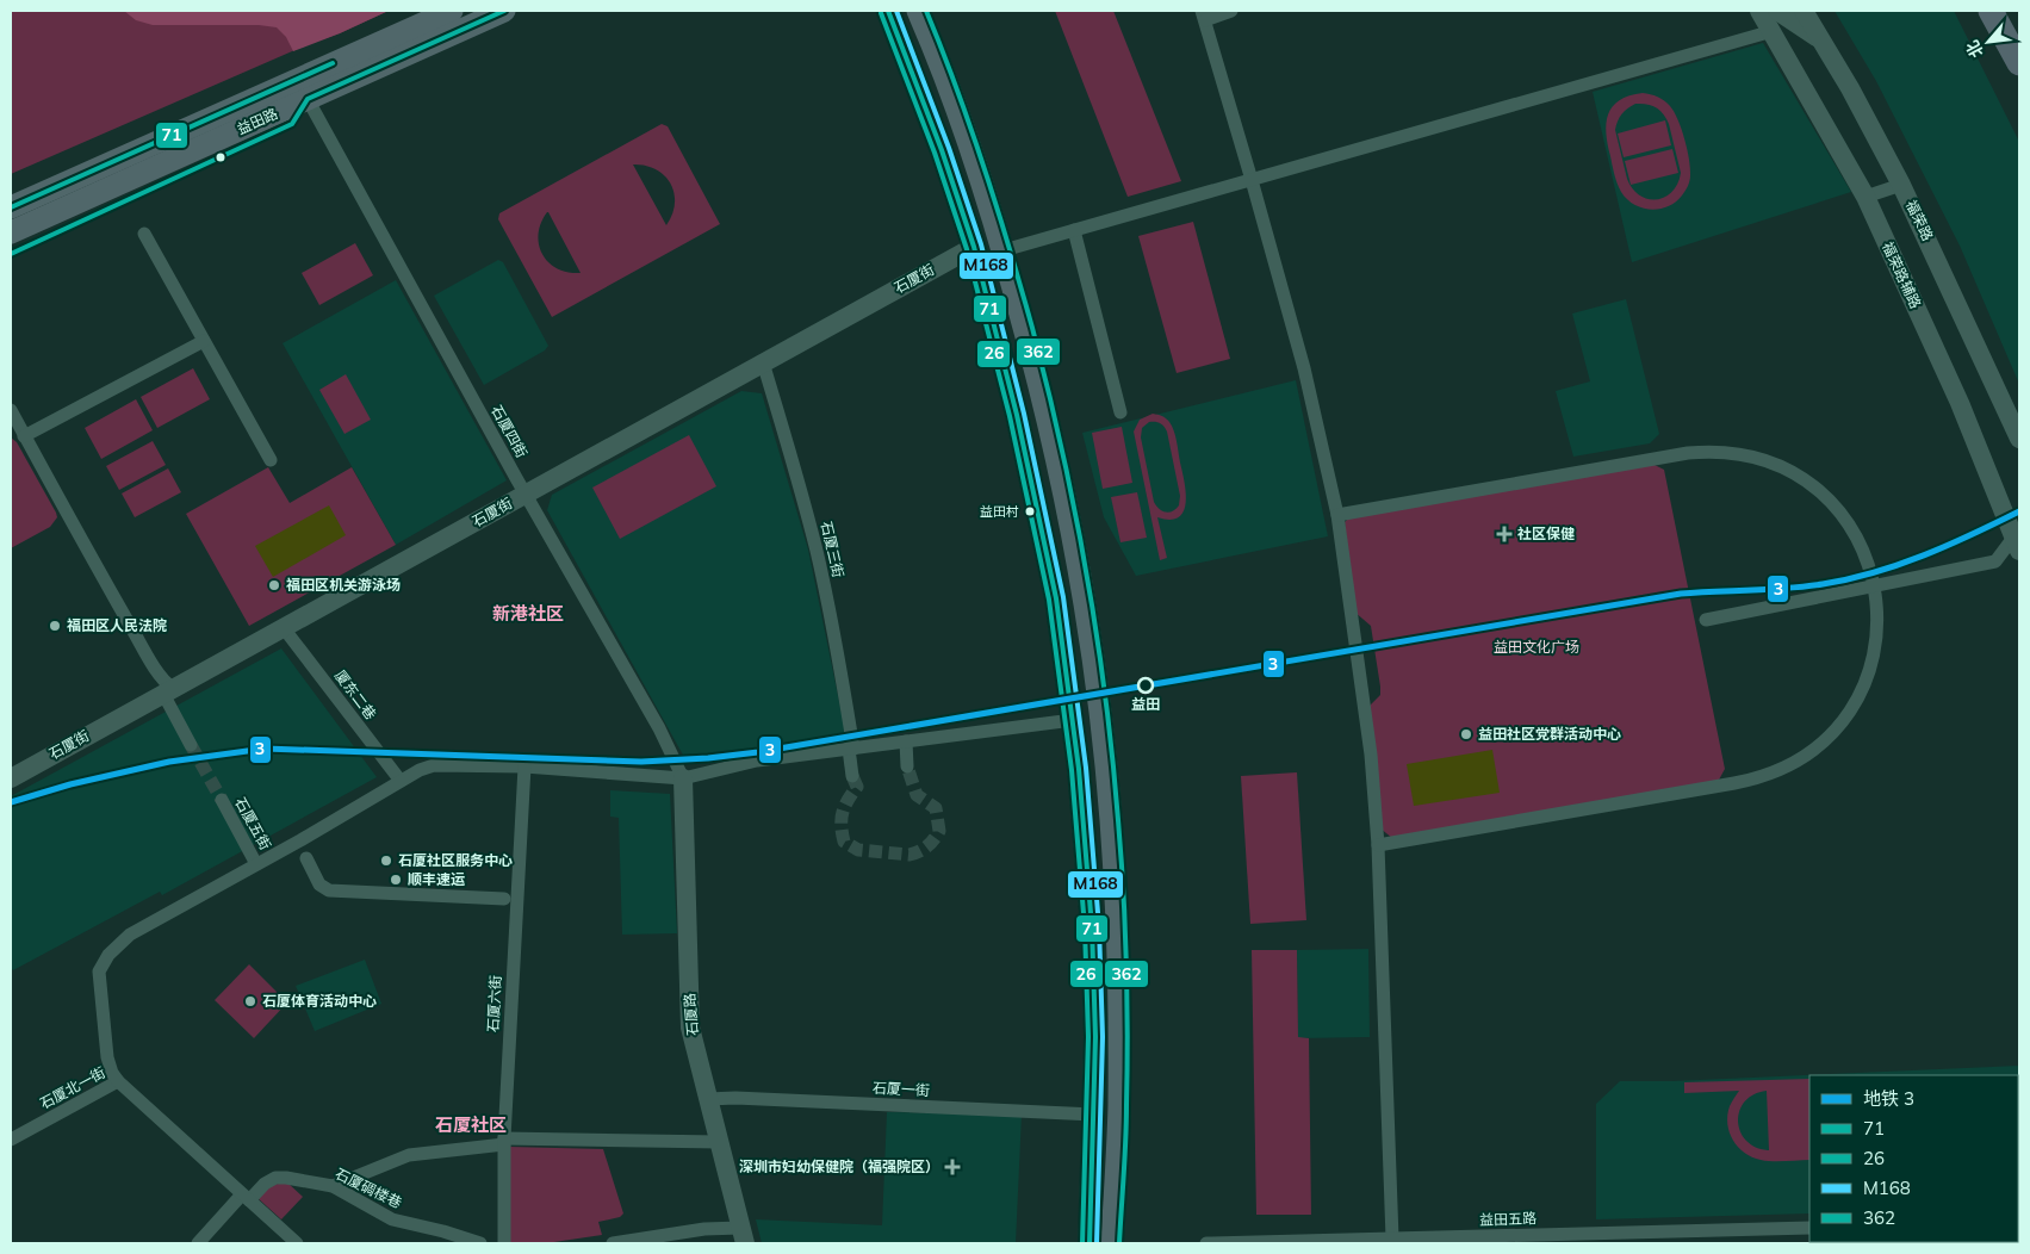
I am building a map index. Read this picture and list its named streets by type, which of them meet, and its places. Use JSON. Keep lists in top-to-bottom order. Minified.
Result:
{"streets":{"main road":["益田路"],"street":["福荣路","福荣路辅路","石厦街","石厦四街","石厦三街","厦东二巷","石厦五街","石厦六街","石厦路","石厦北一街","石厦一街","石厦碉楼巷","益田五路"]},"crossings":[["益田路","石厦四街"],["石厦街","石厦四街"],["石厦街","石厦三街"],["石厦街","厦东二巷"],["石厦四街","石厦路"],["石厦路","石厦一街"]],"districts":["新港社区","石厦社区"],"parks":["益田文化广场"],"places":{"other":["益田村","福田区机关游泳场","福田区人民法院","益田","益田社区党群活动中心","石厦社区服务中心","顺丰速运","石厦体育活动中心"],"health":["社区保健","深圳市妇幼保健院（福强院区）"]},"lines":["transit line 71","transit line M168","transit line 362","transit line 26","metro line 3"],"legend":["地铁 3","71","26","M168","362"],"north":"bottom left"}
